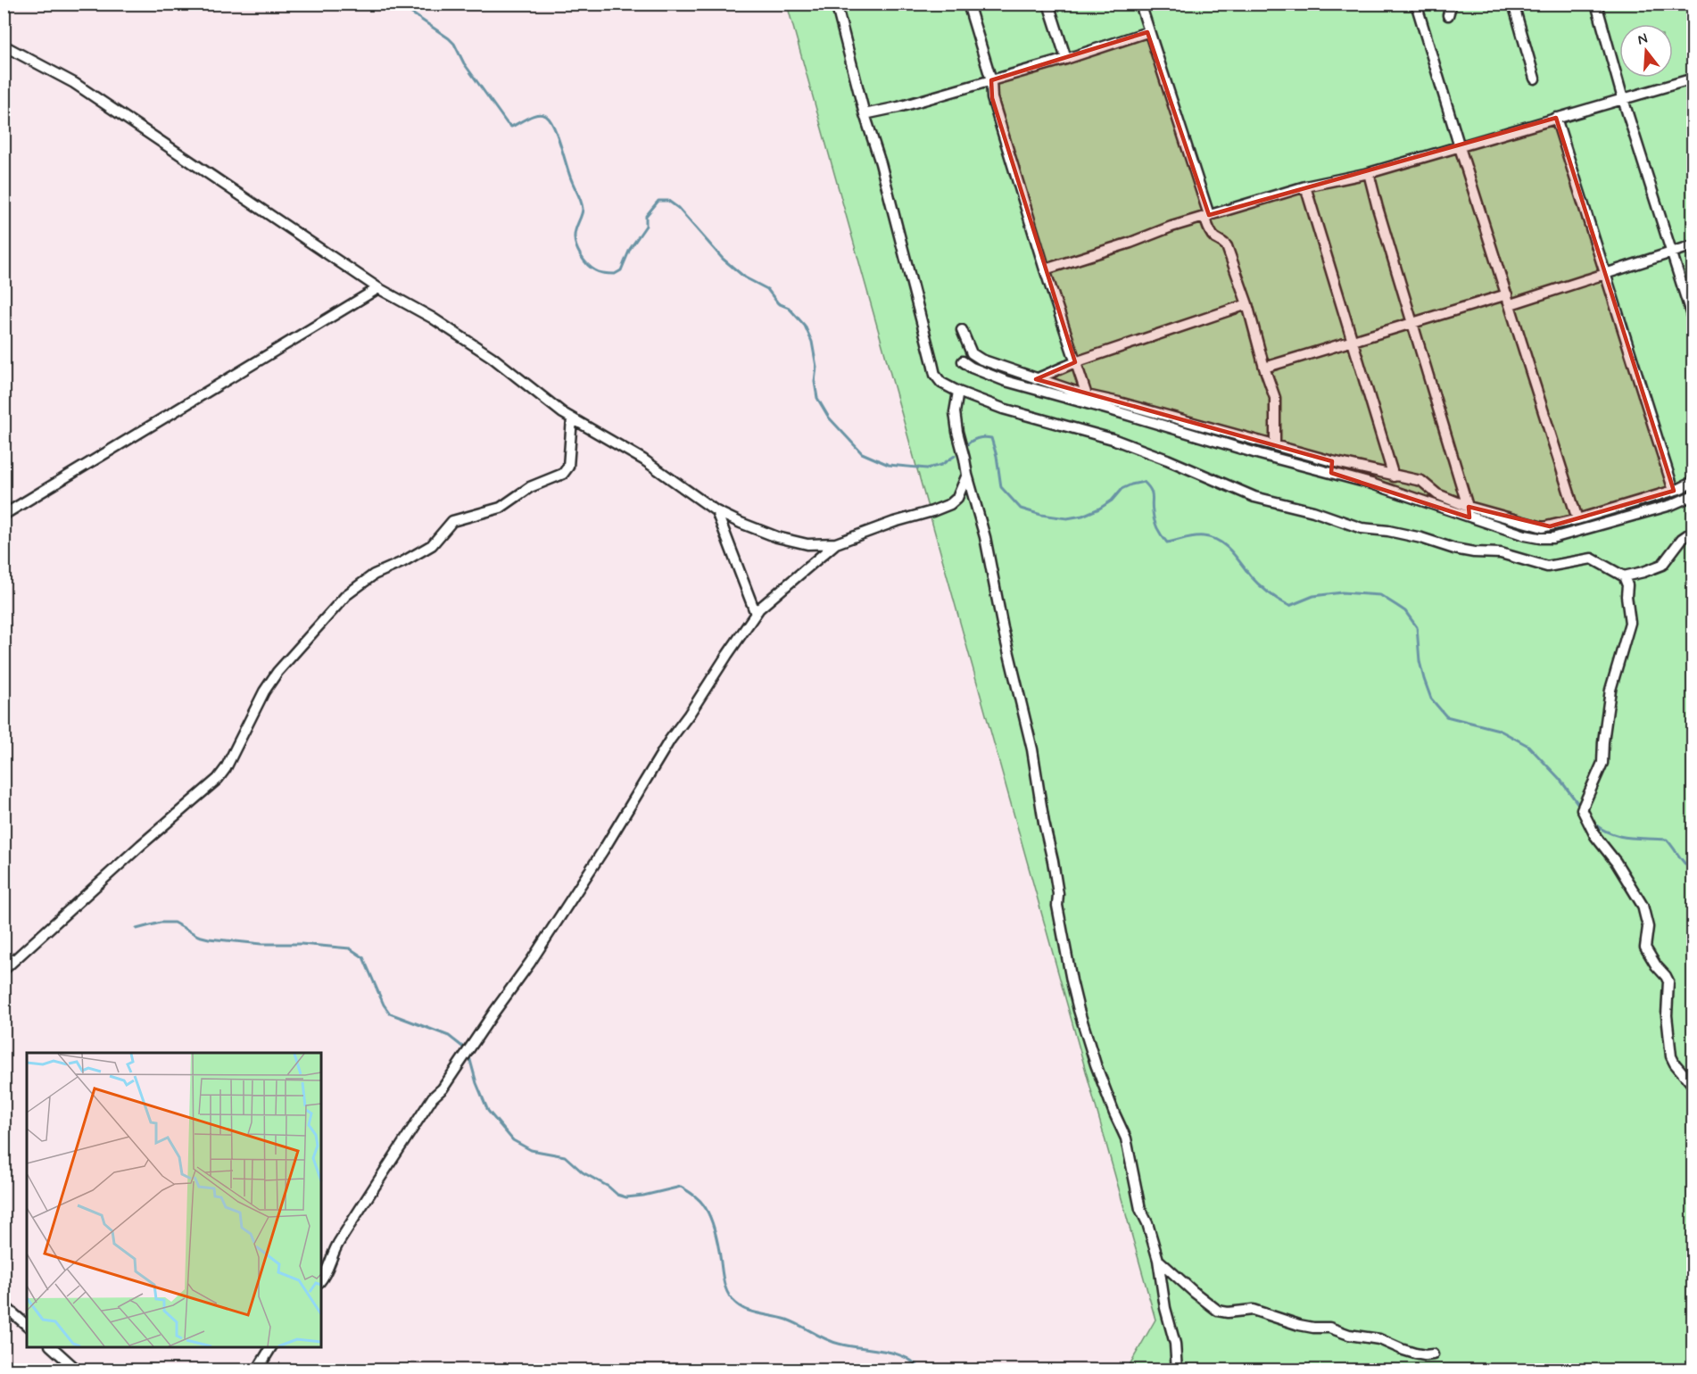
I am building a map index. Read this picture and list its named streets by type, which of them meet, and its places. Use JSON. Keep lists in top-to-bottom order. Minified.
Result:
{"north":"top"}
